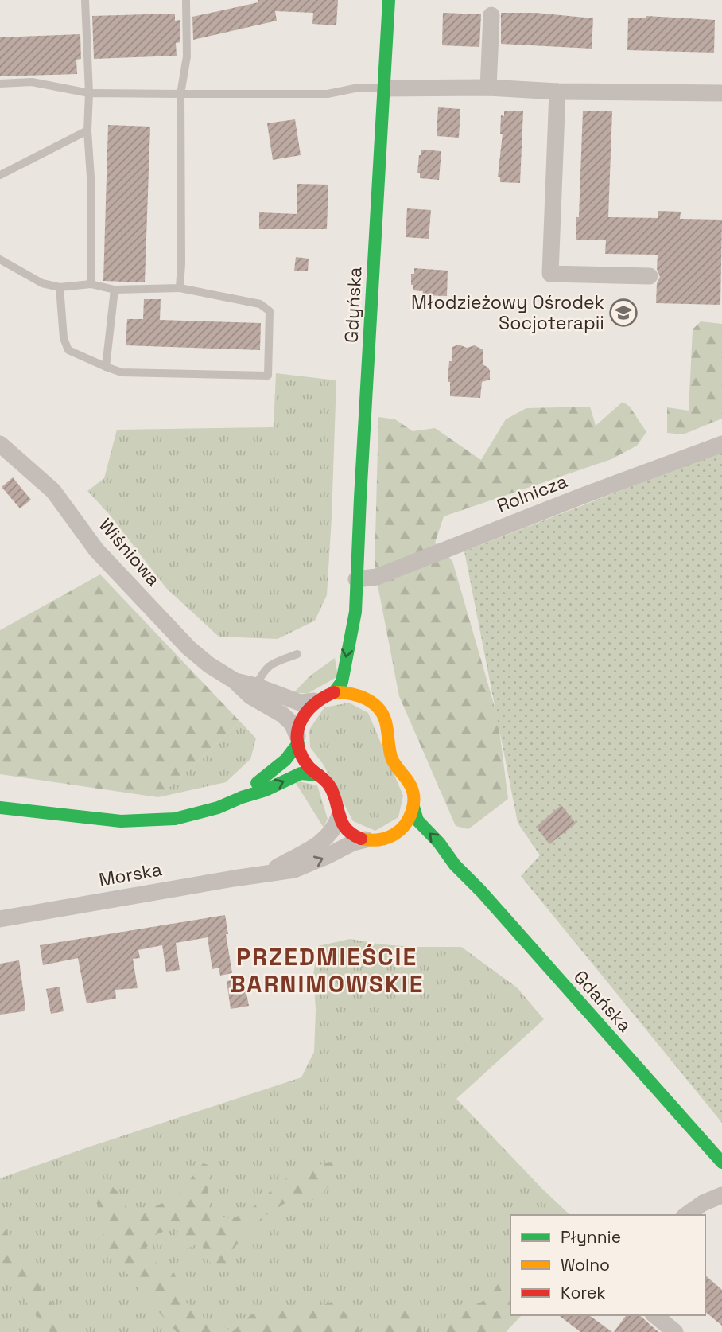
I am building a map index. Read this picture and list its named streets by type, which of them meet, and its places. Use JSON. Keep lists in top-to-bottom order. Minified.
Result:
{"streets":{"main road":["Gdyńska","Gdańska"],"street":["Rolnicza","Wiśniowa","Morska"]},"crossings":[["Gdyńska","Rolnicza"]],"districts":["PRZEDMIEŚCIE BARNIMOWSKIE"],"places":{"school or university":["Młodzieżowy Ośrodek Socjoterapii"]},"legend":["Płynnie","Wolno","Korek"]}
